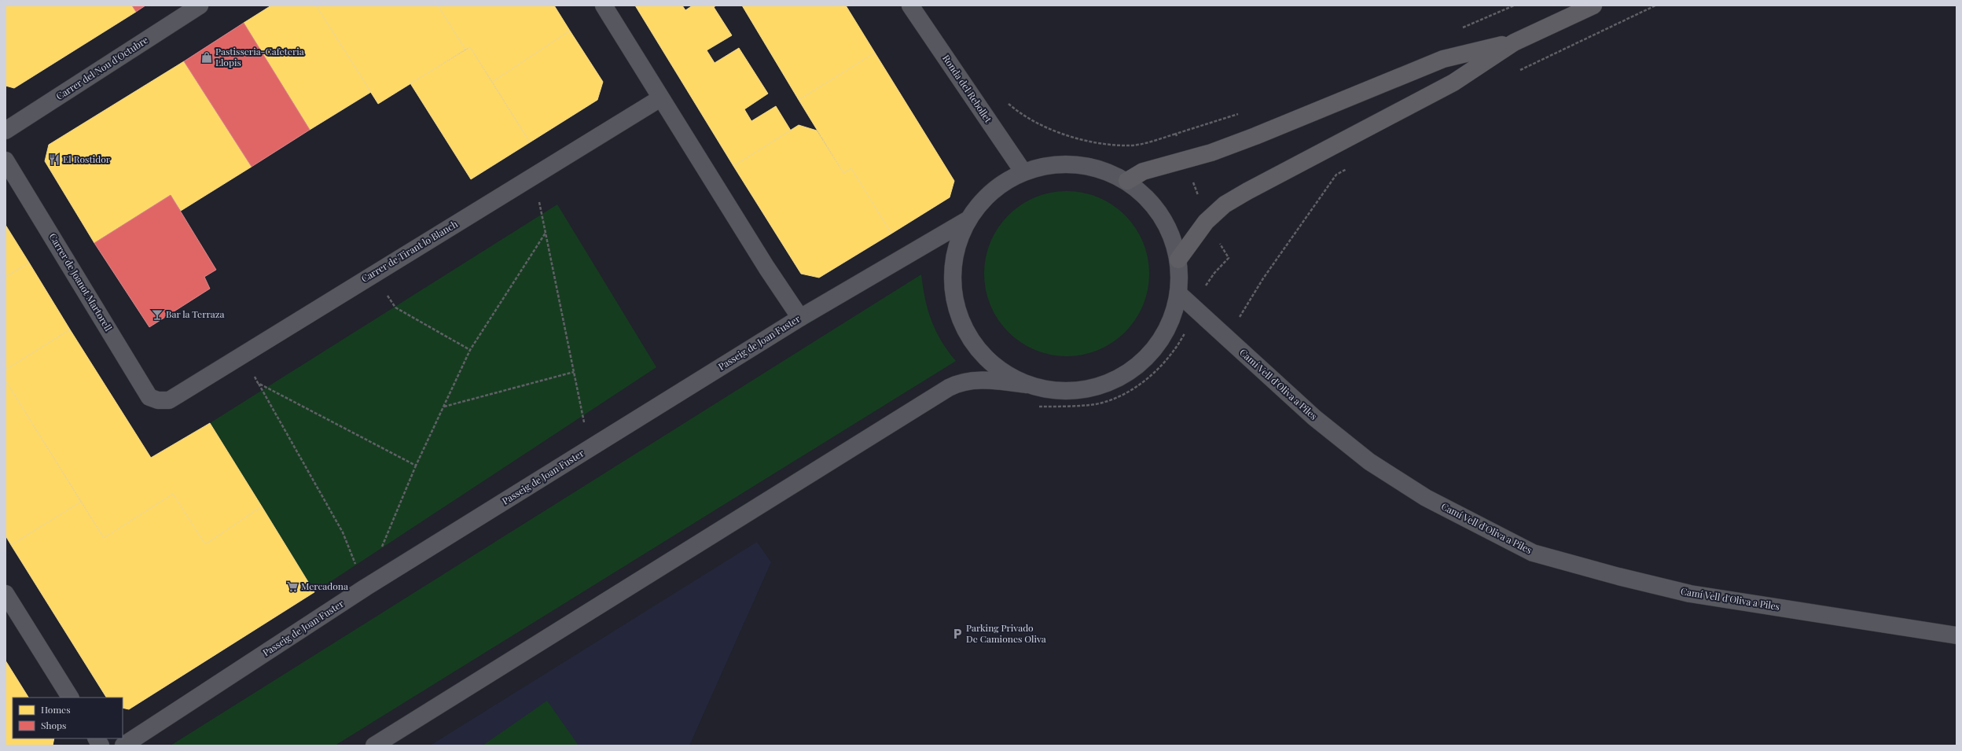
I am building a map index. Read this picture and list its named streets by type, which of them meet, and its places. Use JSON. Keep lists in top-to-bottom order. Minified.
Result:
{"streets":{"street":["Carrer del Nou d'Octubre","Ronda del Rebollet","Carrer de Tirant lo Blanch","Carrer de Joanot Martorell","Passeig de Joan Fuster","Camí Vell d'Oliva a Piles"]},"crossings":[["Carrer de Tirant lo Blanch","Carrer de Joanot Martorell"]],"places":{"shop":["Pastisseria-Cafeteria Llopis"],"restaurant":["El Rostidor"],"bar":["Bar la Terraza"],"supermarket":["Mercadona"],"parking":["Parking Privado De Camiones Oliva"]},"legend":["Homes","Shops"]}
